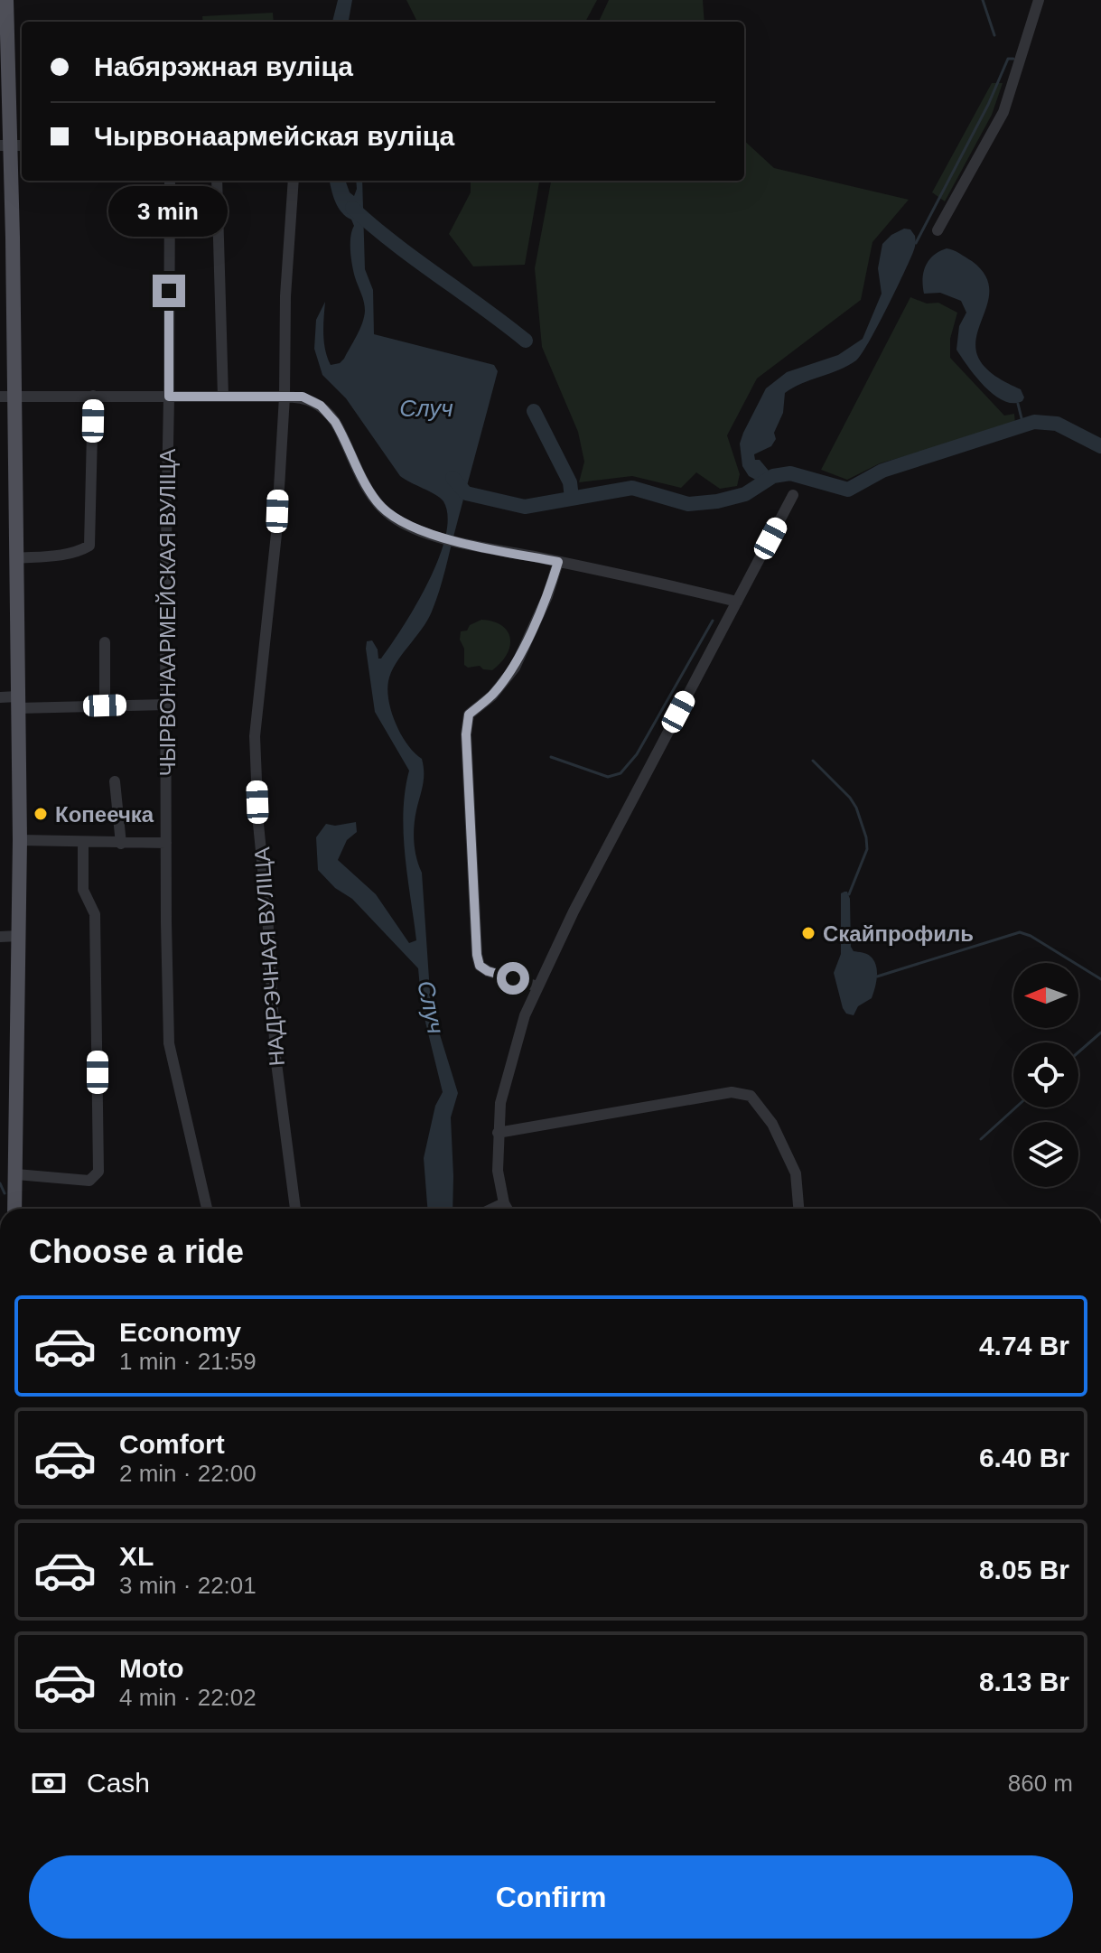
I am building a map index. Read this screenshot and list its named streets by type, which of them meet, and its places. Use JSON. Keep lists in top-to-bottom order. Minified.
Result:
{"streets":{"street":["ЧЫРВОНААРМЕЙСКАЯ ВУЛІЦА","НАДРЭЧНАЯ ВУЛІЦА"]},"water":["Случ"],"places":["Копеечка","Скайпрофиль"],"north":"left","page":{"banner":["Набярэжная вуліца","Чырвонаармейская вуліца"],"bubble":"3 min","heading":"Choose a ride","list":[{"name":"Economy","note":"1 min · 21:59","value":"4.74 Br"},{"name":"Comfort","note":"2 min · 22:00","value":"6.40 Br"},{"name":"XL","note":"3 min · 22:01","value":"8.05 Br"},{"name":"Moto","note":"4 min · 22:02","value":"8.13 Br"}],"pay":["Cash","860 m"],"buttons":"Confirm"}}
